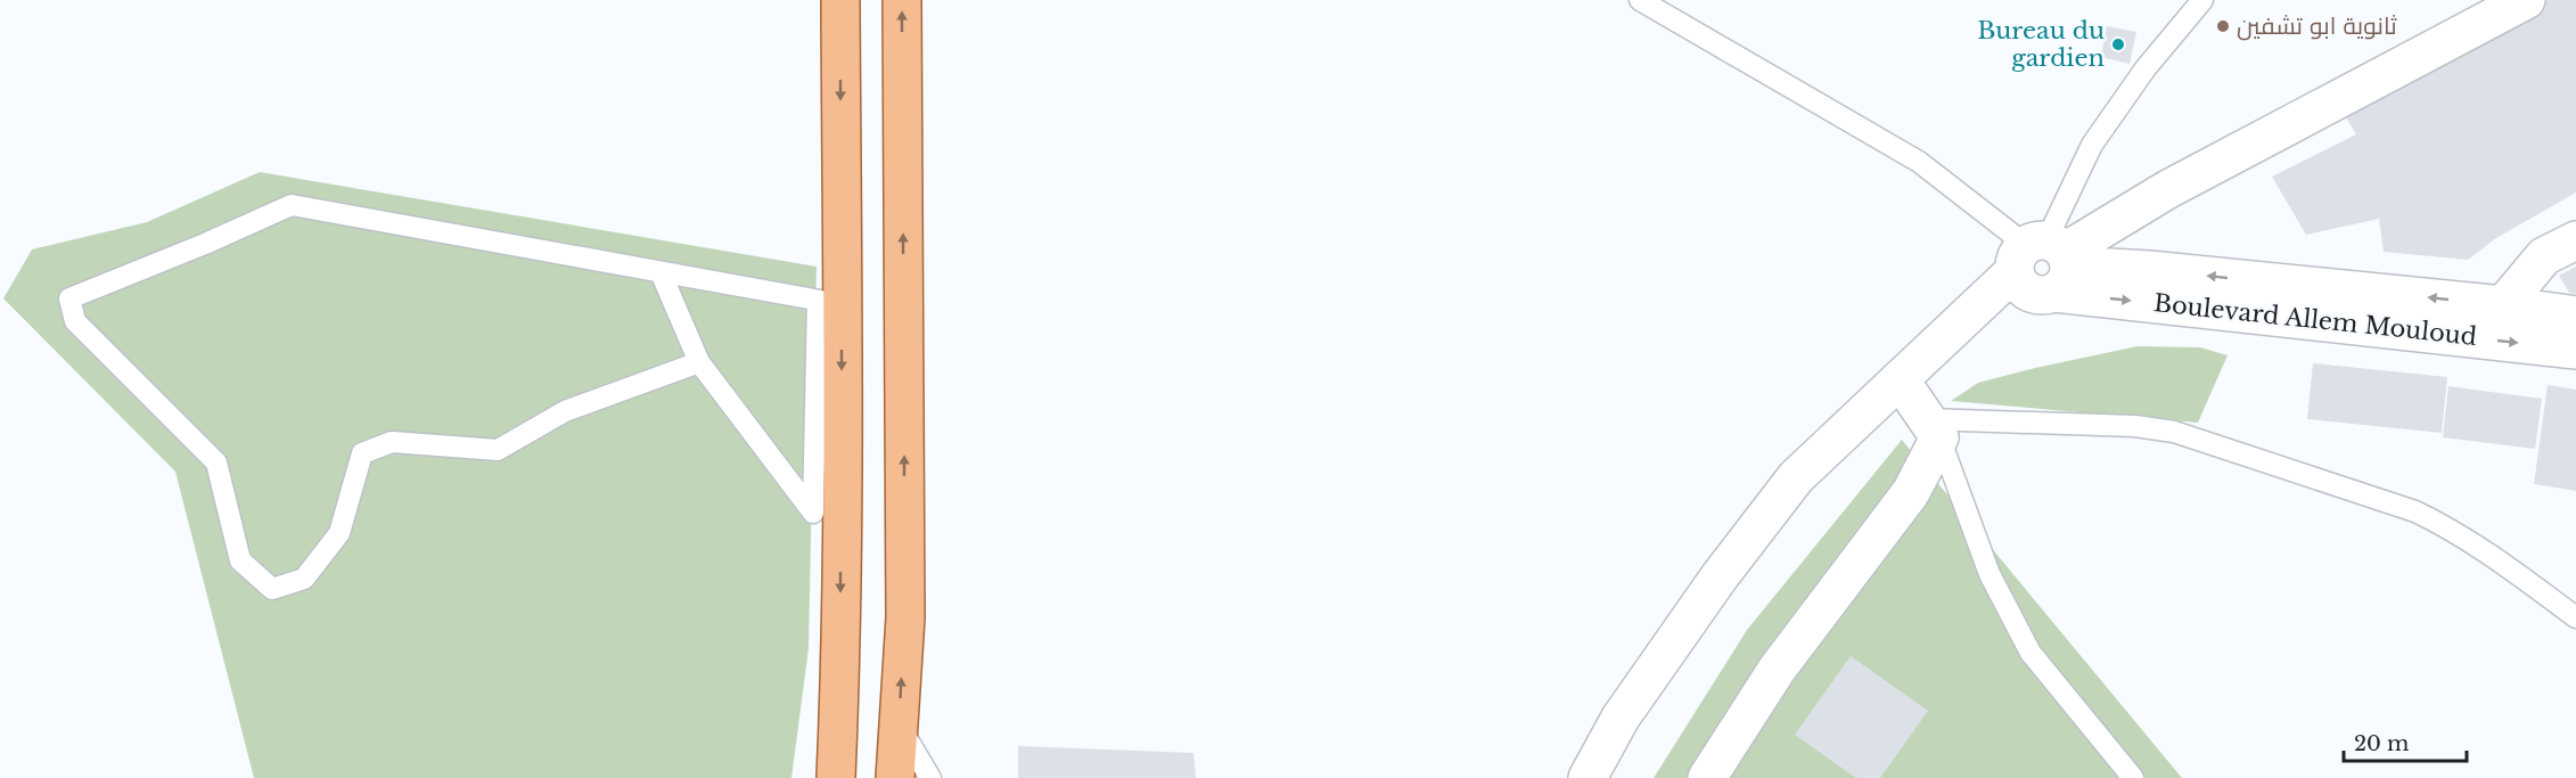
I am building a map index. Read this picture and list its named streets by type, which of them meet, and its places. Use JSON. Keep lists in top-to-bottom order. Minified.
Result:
{"streets":{"main road":["Boulevard Allem Mouloud"]},"places":["ثانوية ابو تشفين","Bureau du gardien"],"scale_bar":"20 m"}
